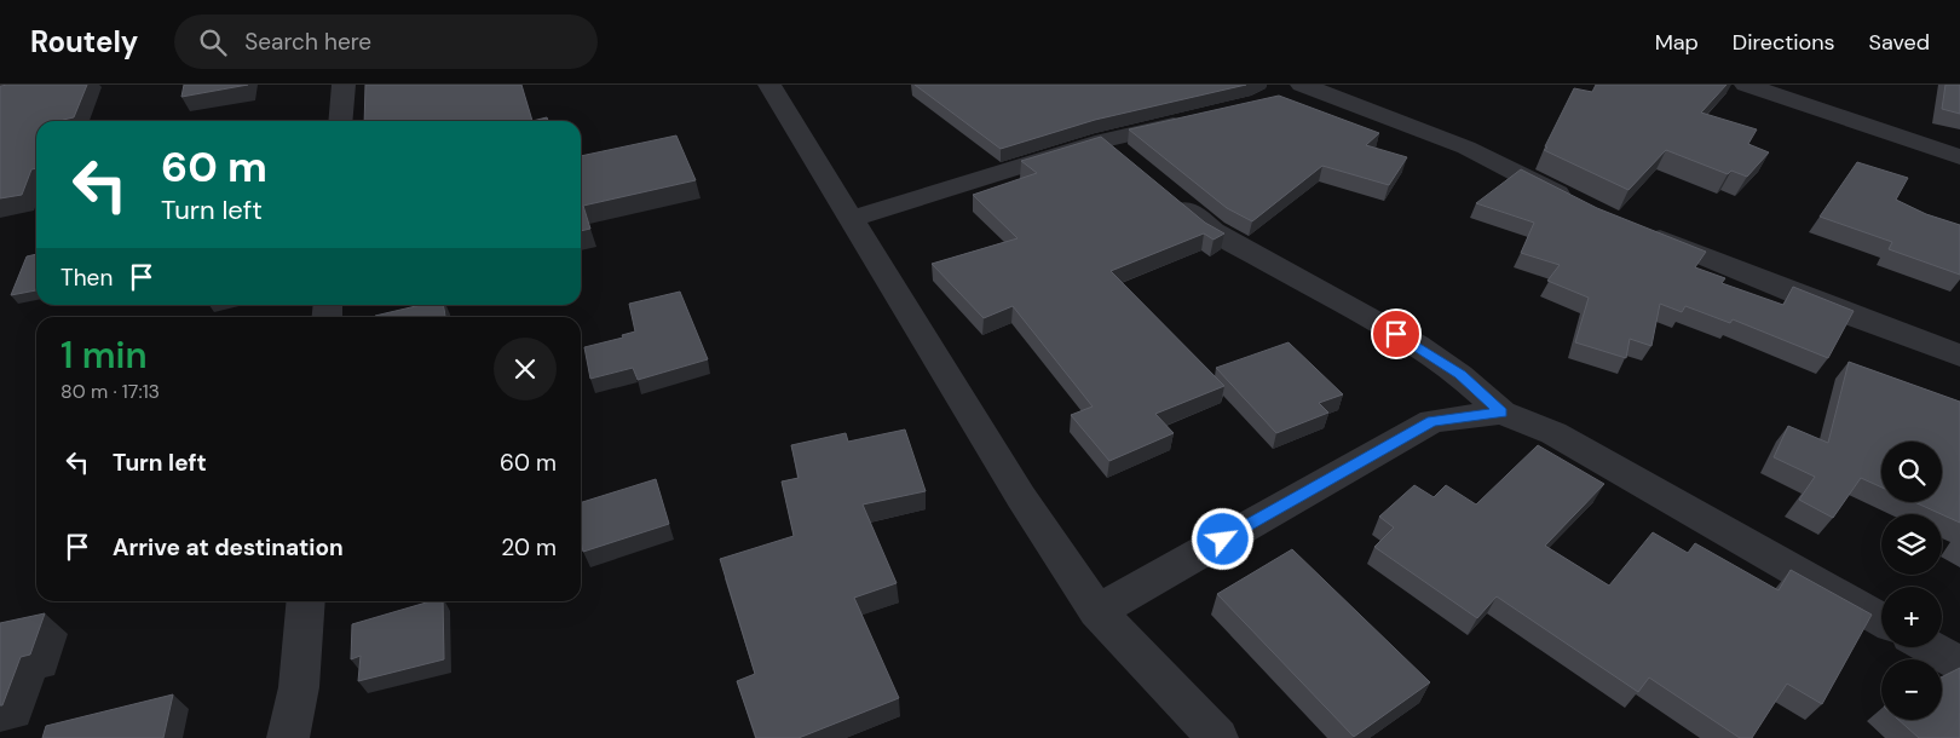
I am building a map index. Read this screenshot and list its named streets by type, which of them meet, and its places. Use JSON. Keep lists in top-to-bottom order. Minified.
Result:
{"page":{"header":"Routely","search":"Search here","nav":["Map","Directions","Saved"],"turn":["60 m","Turn left"],"then":"Then","heading":["1 min","80 m · 17:13"],"list":[{"name":"Turn left","value":"60 m"},{"name":"Arrive at destination","value":"20 m"}],"map_buttons":["+","−"]}}
